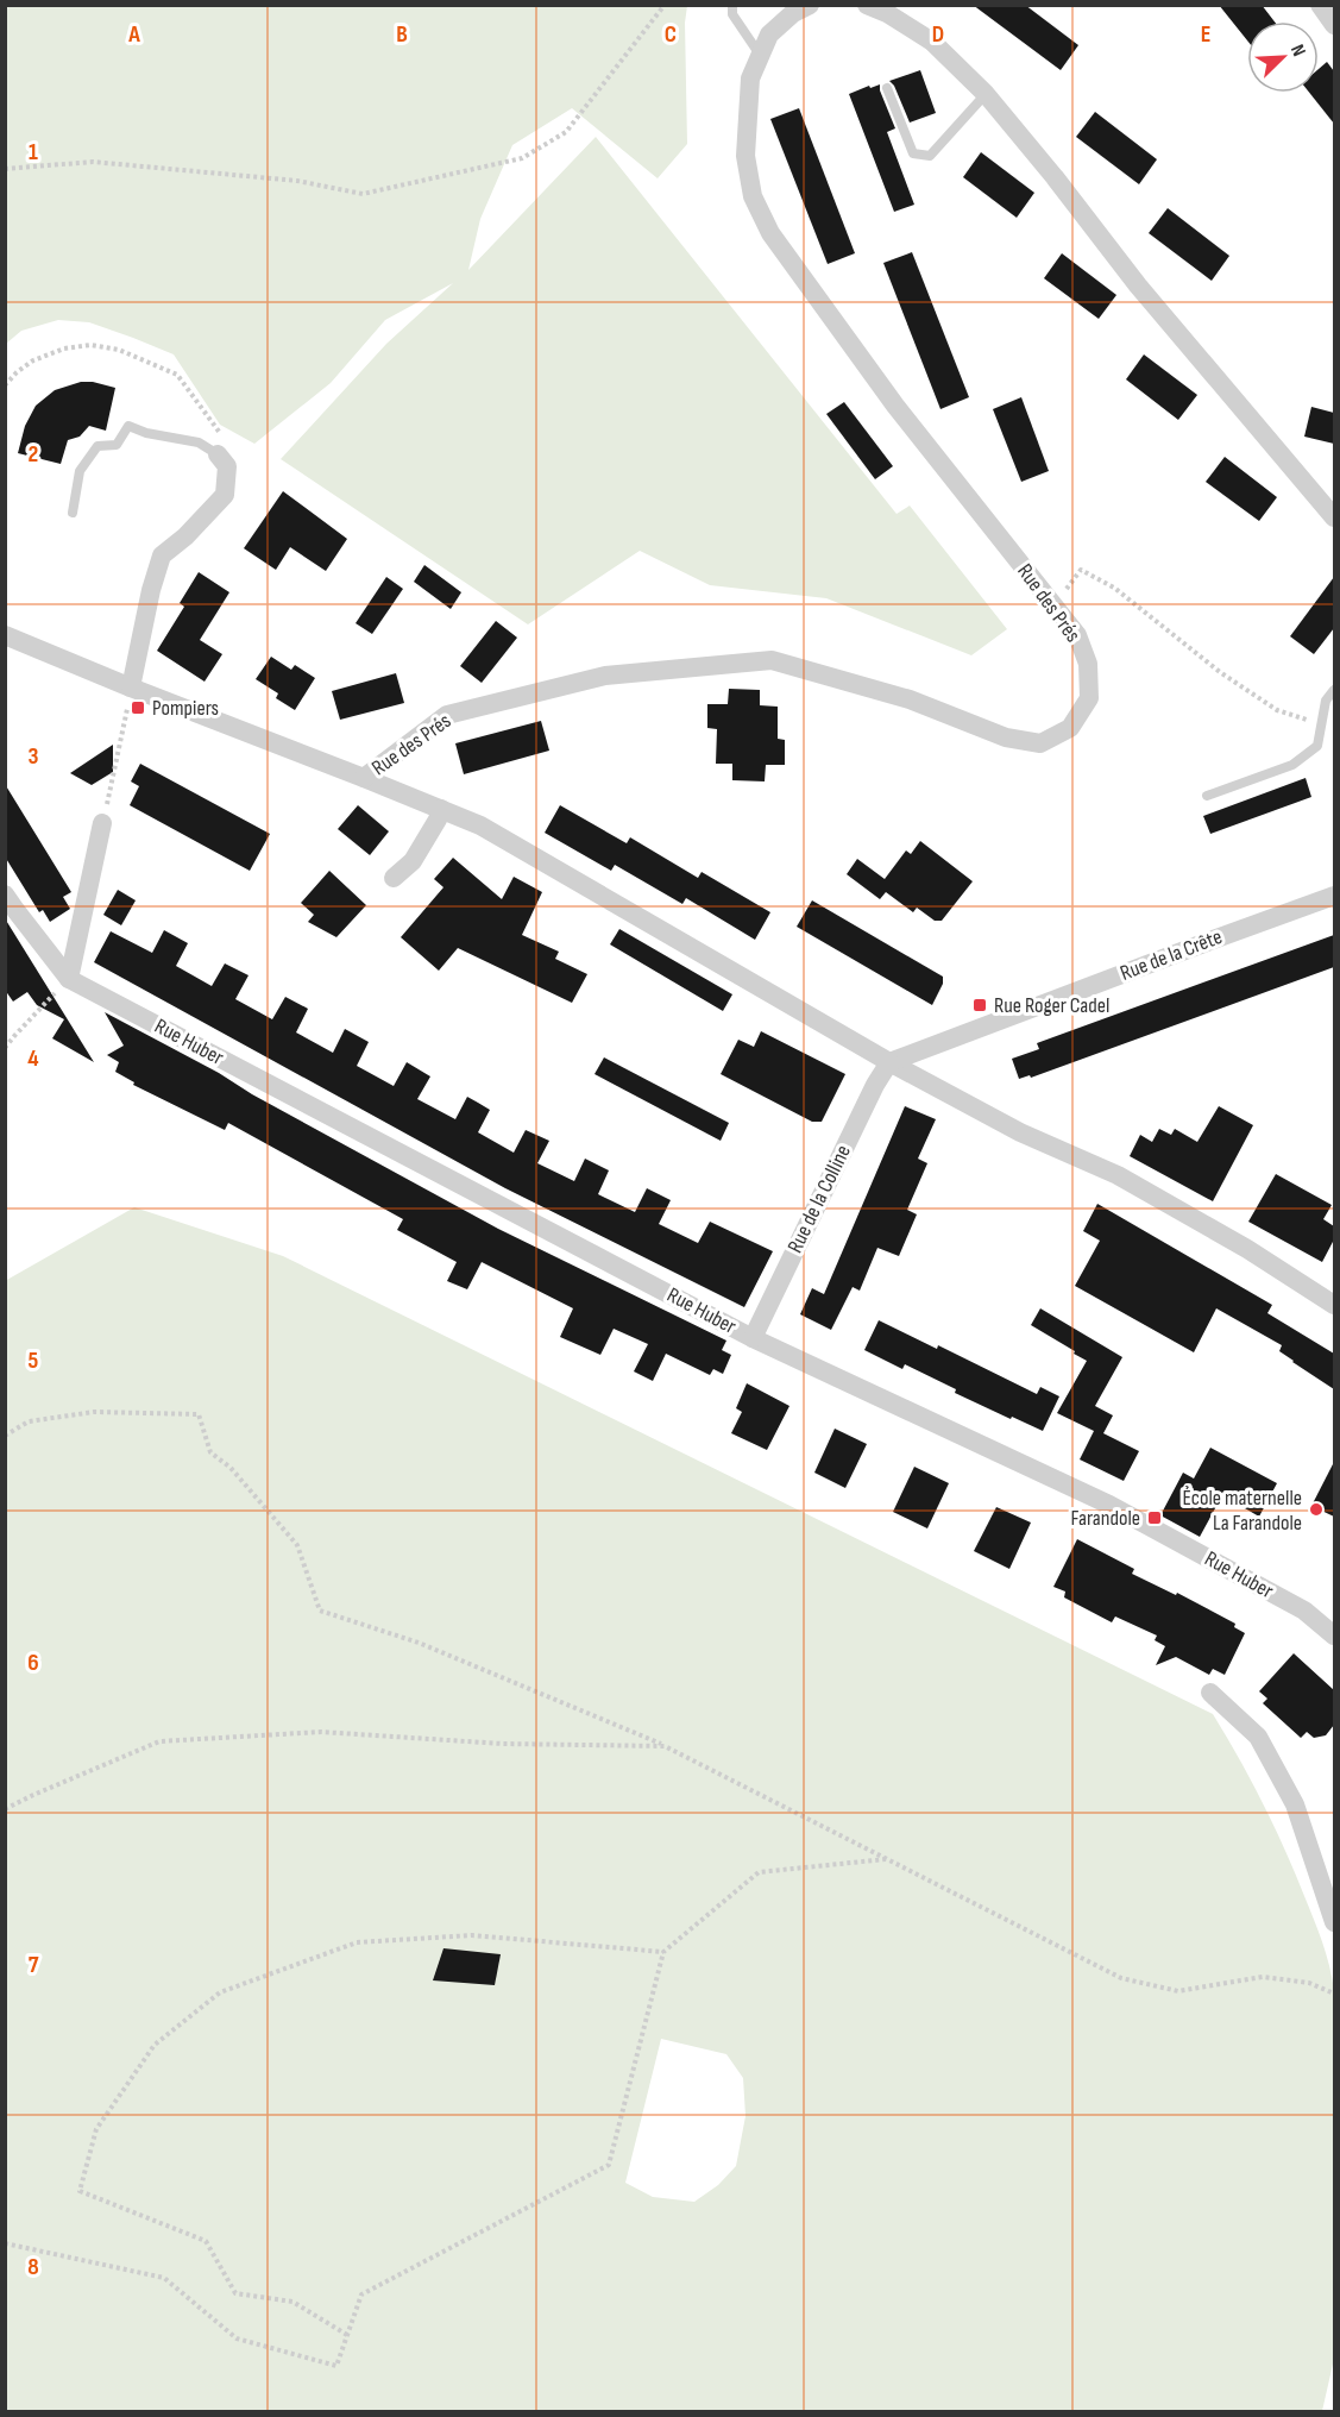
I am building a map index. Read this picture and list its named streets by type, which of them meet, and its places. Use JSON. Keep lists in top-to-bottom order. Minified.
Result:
{"streets":{"street":["Rue des Prés","Rue de la Crête","Rue Huber","Rue de la Colline"]},"crossings":[["Rue de la Crête","Rue de la Colline"],["Rue Huber","Rue de la Colline"]],"places":{"transit":["Pompiers","Rue Roger Cadel","Farandole"],"other":["École maternelle La Farandole"]},"north":"top right","grid":{"columns":["A","B","C","D","E"],"rows":["1","2","3","4","5","6","7","8"]}}
